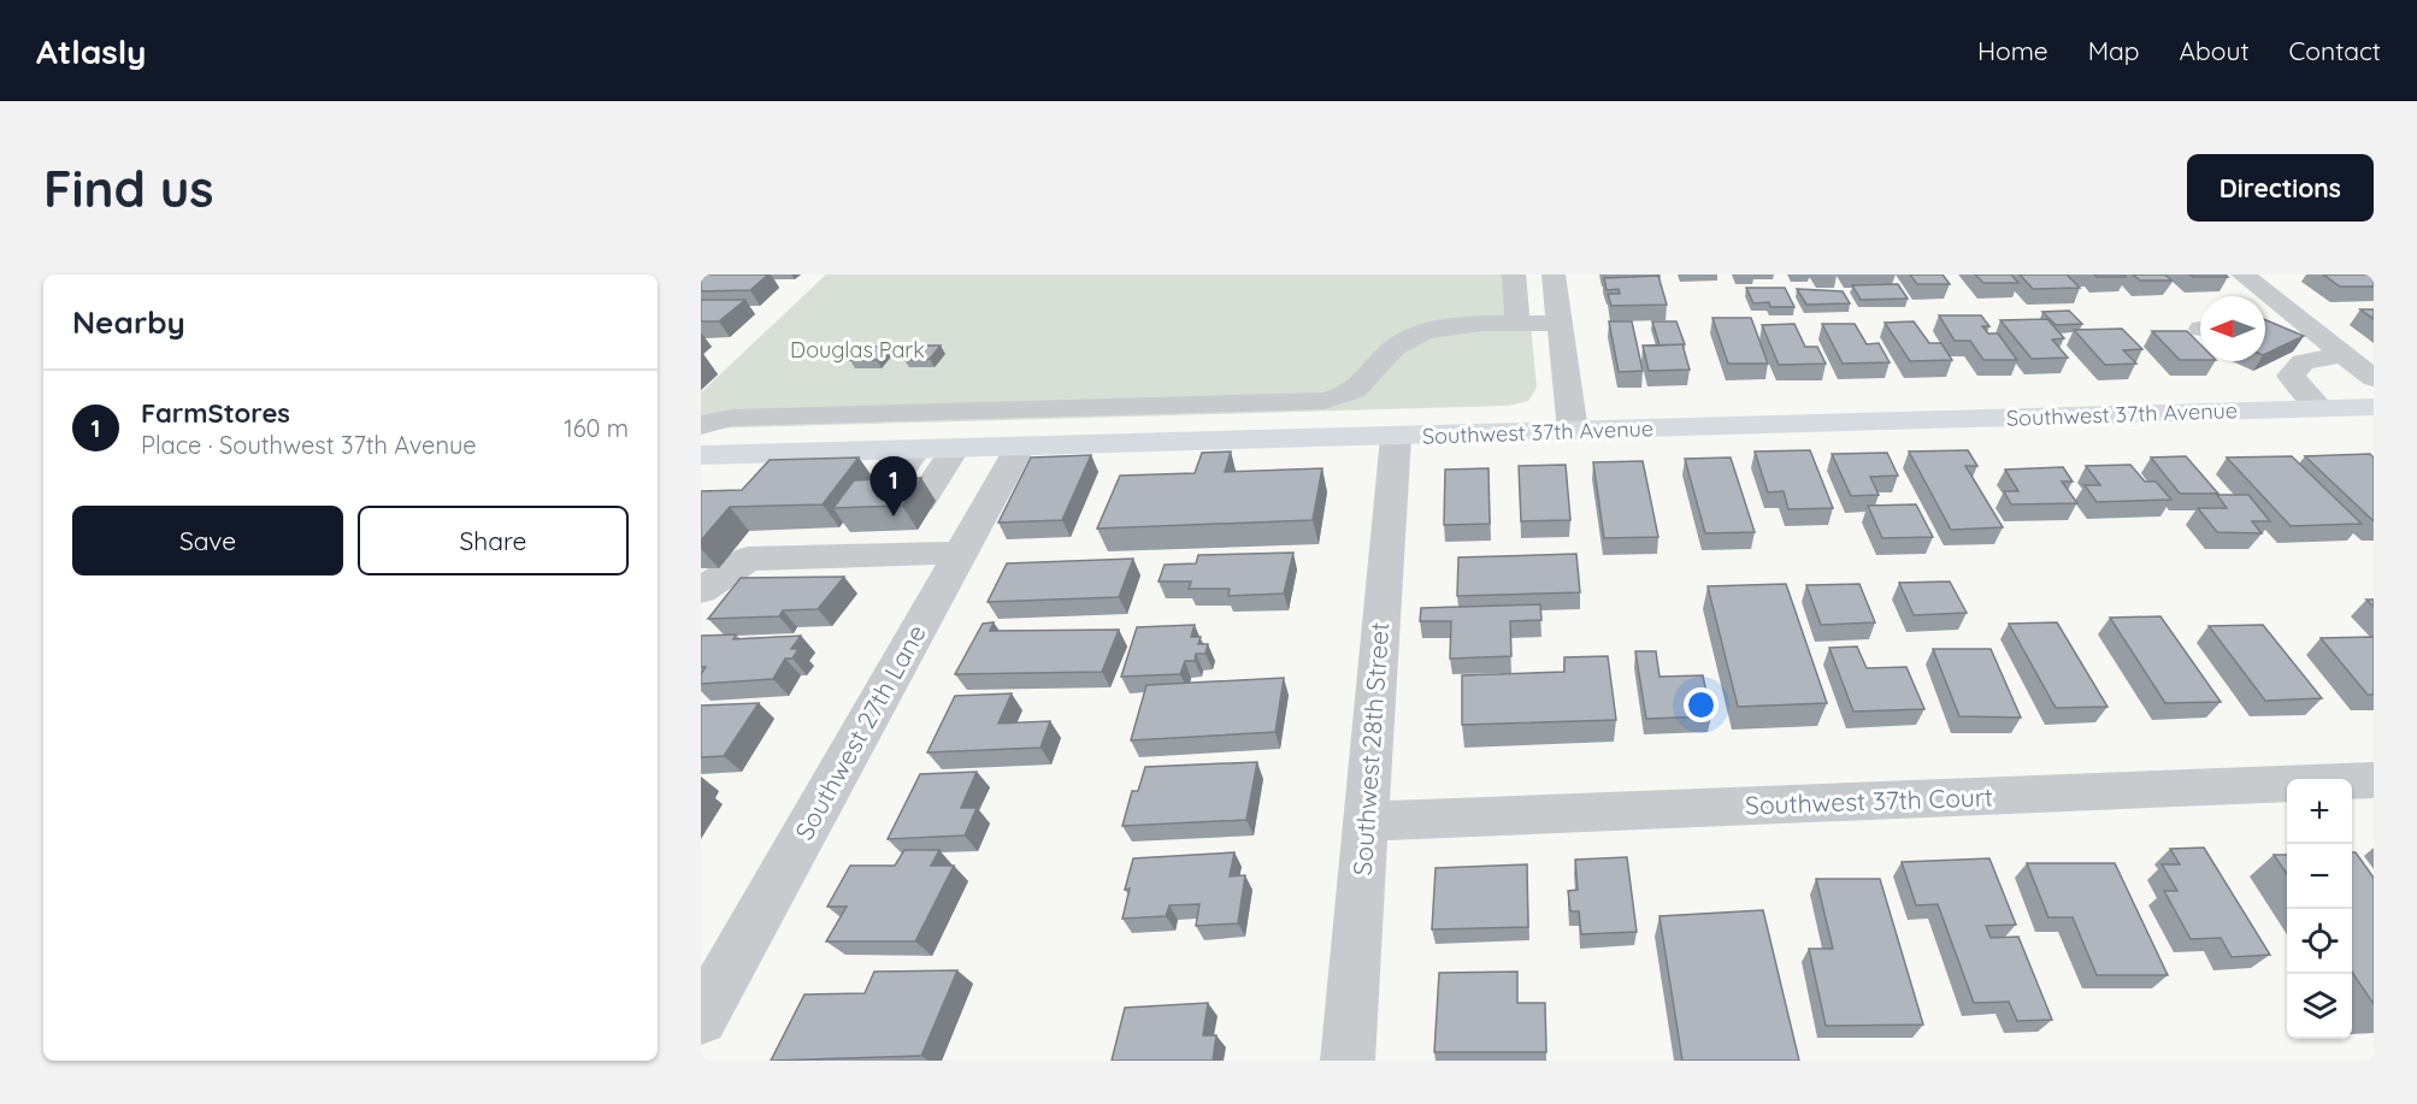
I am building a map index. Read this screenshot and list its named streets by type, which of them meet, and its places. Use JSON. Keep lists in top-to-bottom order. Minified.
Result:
{"streets":{"main road":["Southwest 37th Avenue"],"street":["Southwest 27th Lane","Southwest 28th Street","Southwest 37th Court"]},"crossings":[["Southwest 37th Avenue","Southwest 27th Lane"],["Southwest 37th Avenue","Southwest 28th Street"],["Southwest 28th Street","Southwest 37th Court"]],"parks":["Douglas Park"],"north":"left","page":{"header":"Atlasly","nav":["Home","Map","About","Contact"],"buttons":["Directions",["Save","Share"]],"title":"Find us","heading":"Nearby","list":[{"mark":"1","name":"FarmStores","note":"Place · Southwest 37th Avenue","value":"160 m"}],"pins":"1","map_buttons":["+","−"]}}
